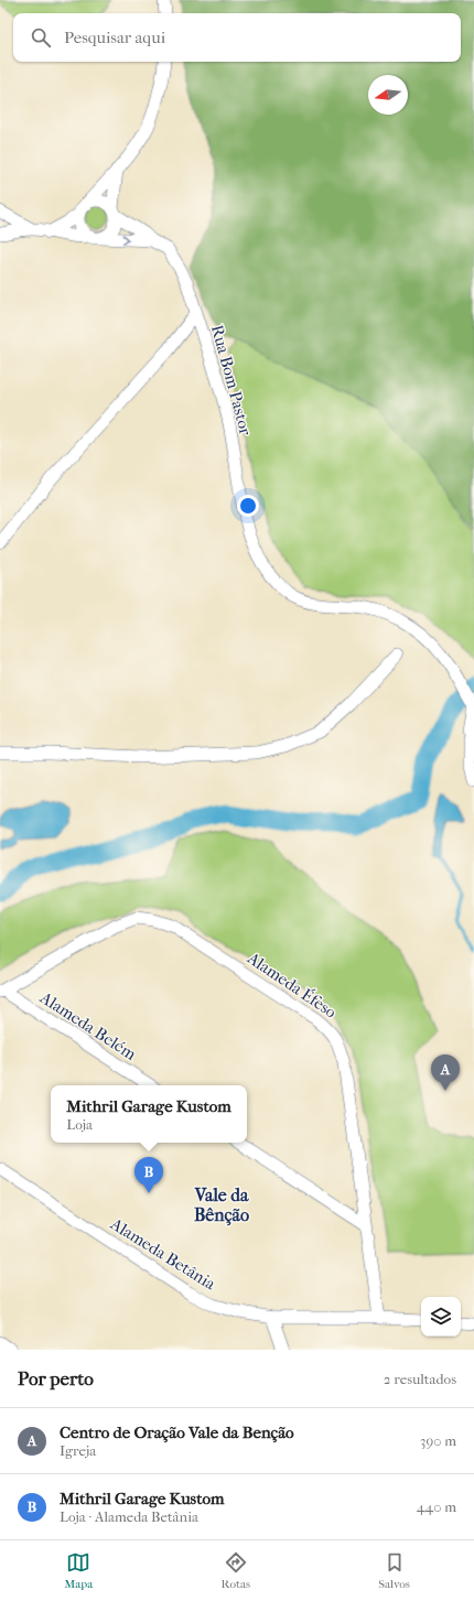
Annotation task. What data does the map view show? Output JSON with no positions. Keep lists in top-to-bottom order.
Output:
{
  "streets": {
    "street": [
      "Rua Bom Pastor",
      "Alameda Éfeso",
      "Alameda Belém",
      "Alameda Betânia"
    ]
  },
  "crossings": [
    ["Alameda Éfeso", "Alameda Belém"],
    ["Alameda Éfeso", "Alameda Betânia"]
  ],
  "districts": ["Vale da Bênção"],
  "north": "left",
  "page": {
    "search": "Pesquisar aqui",
    "pins": ["A", "B"],
    "popup": ["Mithril Garage Kustom", "Loja"],
    "heading": ["Por perto", "2 resultados"],
    "list": [
      {
        "mark": "A",
        "name": "Centro de Oração Vale da Benção",
        "note": "Igreja",
        "value": "390 m"
      },
      {
        "mark": "B",
        "name": "Mithril Garage Kustom",
        "note": "Loja · Alameda Betânia",
        "value": "440 m"
      }
    ],
    "nav": ["Mapa", "Rotas", "Salvos"]
  }
}
